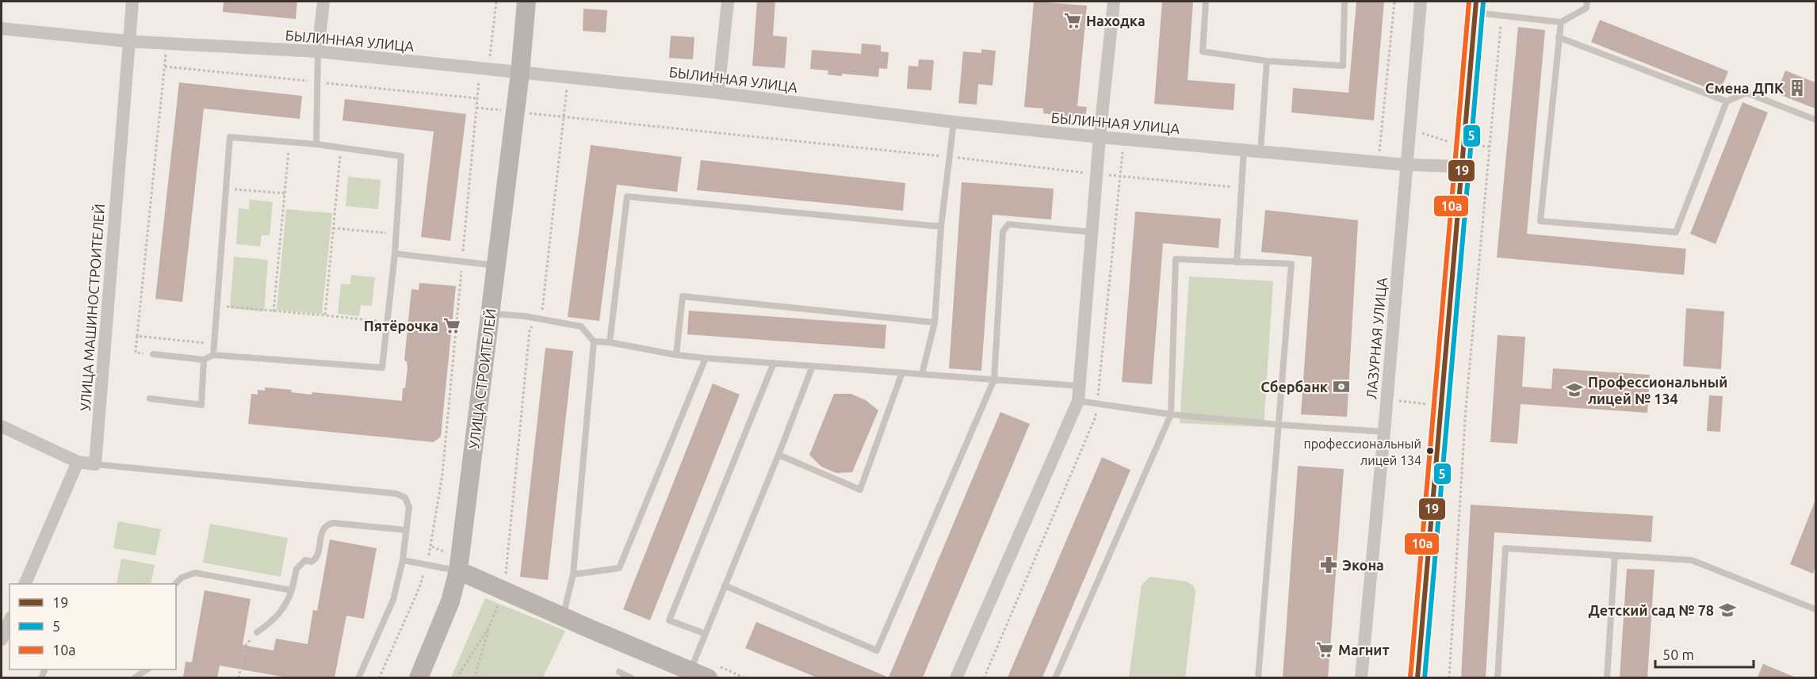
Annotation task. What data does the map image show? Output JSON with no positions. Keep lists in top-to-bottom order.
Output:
{
  "streets": {
    "street": [
      "БЫЛИННАЯ УЛИЦА",
      "УЛИЦА МАШИНОСТРОИТЕЛЕЙ",
      "ЛАЗУРНАЯ УЛИЦА",
      "УЛИЦА СТРОИТЕЛЕЙ"
    ]
  },
  "crossings": [
    ["БЫЛИННАЯ УЛИЦА", "УЛИЦА МАШИНОСТРОИТЕЛЕЙ"],
    ["БЫЛИННАЯ УЛИЦА", "ЛАЗУРНАЯ УЛИЦА"],
    ["БЫЛИННАЯ УЛИЦА", "УЛИЦА СТРОИТЕЛЕЙ"]
  ],
  "places": {
    "supermarket": ["Находка", "Пятёрочка", "Магнит"],
    "building": ["Смена ДПК"],
    "bank": ["Сбербанк"],
    "school or university": ["Профессиональный лицей № 134", "Детский сад № 78"],
    "other": ["профессиональный лицей 134"],
    "pharmacy": ["Экона"]
  },
  "lines": ["transit line 19", "transit line 10а", "transit line 5"],
  "legend": ["19", "5", "10а"],
  "scale_bar": "50 m"
}
